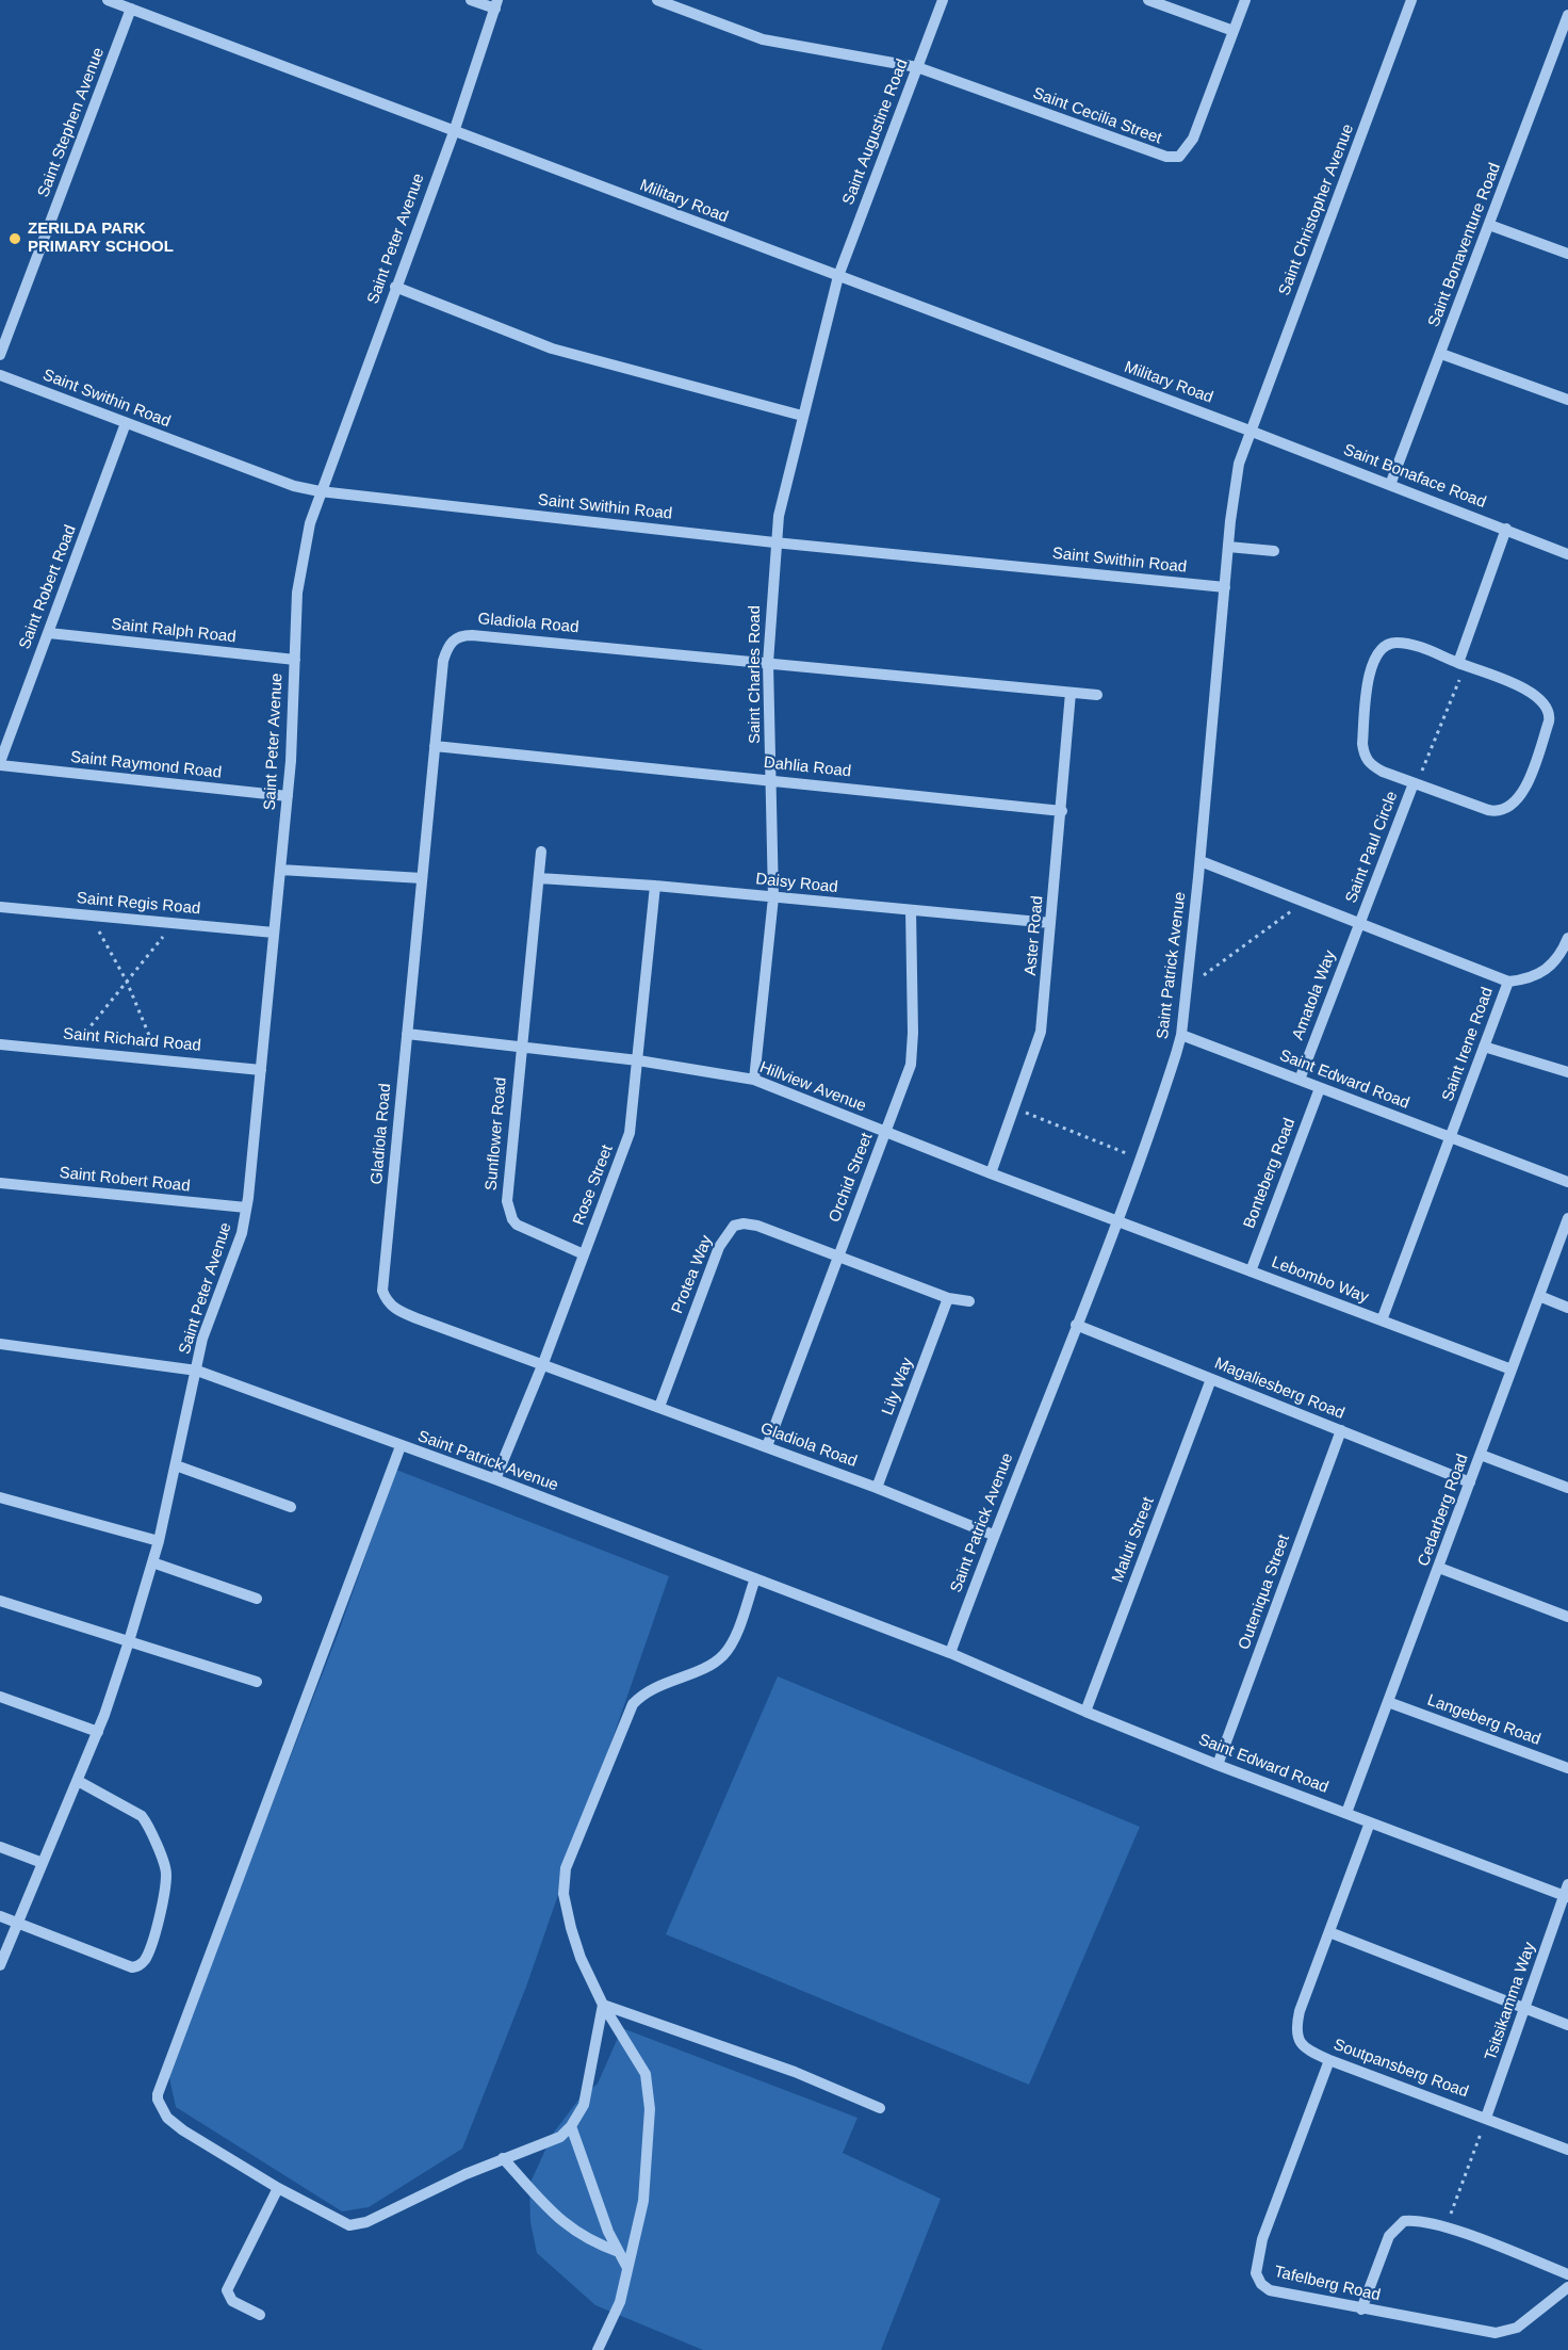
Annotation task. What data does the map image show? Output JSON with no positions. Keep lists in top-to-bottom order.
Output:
{
  "streets": {
    "street": [
      "Saint Cecilia Street",
      "Saint Stephen Avenue",
      "Saint Augustine Road",
      "Military Road",
      "Saint Christopher Avenue",
      "Saint Peter Avenue",
      "Saint Bonaventure Road",
      "Saint Swithin Road",
      "Saint Bonaface Road",
      "Saint Robert Road",
      "Gladiola Road",
      "Saint Ralph Road",
      "Saint Charles Road",
      "Saint Raymond Road",
      "Dahlia Road",
      "Saint Paul Circle",
      "Daisy Road",
      "Saint Regis Road",
      "Aster Road",
      "Saint Patrick Avenue",
      "Amatola Way",
      "Saint Richard Road",
      "Saint Irene Road",
      "Saint Edward Road",
      "Hillview Avenue",
      "Sunflower Road",
      "Bonteberg Road",
      "Orchid Street",
      "Rose Street",
      "Protea Way",
      "Lebombo Way",
      "Lily Way",
      "Magaliesberg Road",
      "Cedarberg Road",
      "Maluti Street",
      "Outeniqua Street",
      "Langeberg Road",
      "Tsitsikamma Way",
      "Soutpansberg Road",
      "Tafelberg Road"
    ]
  },
  "crossings": [
    ["Saint Cecilia Street", "Saint Augustine Road"],
    ["Saint Stephen Avenue", "Military Road"],
    ["Saint Augustine Road", "Military Road"],
    ["Saint Augustine Road", "Saint Charles Road"],
    ["Military Road", "Saint Christopher Avenue"],
    ["Military Road", "Saint Peter Avenue"],
    ["Military Road", "Saint Bonaface Road"],
    ["Military Road", "Saint Charles Road"],
    ["Military Road", "Saint Patrick Avenue"],
    ["Saint Christopher Avenue", "Saint Bonaface Road"],
    ["Saint Christopher Avenue", "Saint Patrick Avenue"],
    ["Saint Peter Avenue", "Saint Swithin Road"],
    ["Saint Peter Avenue", "Saint Robert Road"],
    ["Saint Peter Avenue", "Saint Ralph Road"],
    ["Saint Peter Avenue", "Saint Raymond Road"],
    ["Saint Peter Avenue", "Saint Regis Road"],
    ["Saint Peter Avenue", "Saint Patrick Avenue"],
    ["Saint Peter Avenue", "Saint Richard Road"],
    ["Saint Bonaventure Road", "Saint Bonaface Road"],
    ["Saint Swithin Road", "Saint Robert Road"],
    ["Saint Swithin Road", "Saint Charles Road"],
    ["Saint Swithin Road", "Saint Patrick Avenue"],
    ["Saint Bonaface Road", "Saint Patrick Avenue"],
    ["Saint Robert Road", "Saint Ralph Road"],
    ["Saint Robert Road", "Saint Raymond Road"],
    ["Gladiola Road", "Saint Charles Road"],
    ["Gladiola Road", "Dahlia Road"],
    ["Gladiola Road", "Saint Patrick Avenue"],
    ["Gladiola Road", "Hillview Avenue"],
    ["Gladiola Road", "Orchid Street"],
    ["Gladiola Road", "Rose Street"],
    ["Gladiola Road", "Protea Way"],
    ["Gladiola Road", "Lily Way"],
    ["Saint Charles Road", "Dahlia Road"],
    ["Saint Charles Road", "Daisy Road"],
    ["Saint Charles Road", "Hillview Avenue"],
    ["Dahlia Road", "Aster Road"],
    ["Saint Paul Circle", "Amatola Way"],
    ["Saint Paul Circle", "Saint Irene Road"],
    ["Daisy Road", "Aster Road"],
    ["Daisy Road", "Orchid Street"],
    ["Daisy Road", "Rose Street"],
    ["Aster Road", "Hillview Avenue"],
    ["Saint Patrick Avenue", "Saint Irene Road"],
    ["Saint Patrick Avenue", "Saint Edward Road"],
    ["Saint Patrick Avenue", "Hillview Avenue"],
    ["Saint Patrick Avenue", "Rose Street"],
    ["Saint Patrick Avenue", "Lebombo Way"],
    ["Saint Patrick Avenue", "Magaliesberg Road"],
    ["Amatola Way", "Saint Irene Road"],
    ["Amatola Way", "Saint Edward Road"],
    ["Saint Irene Road", "Saint Edward Road"],
    ["Saint Irene Road", "Lebombo Way"],
    ["Saint Edward Road", "Bonteberg Road"],
    ["Saint Edward Road", "Cedarberg Road"],
    ["Saint Edward Road", "Maluti Street"],
    ["Saint Edward Road", "Outeniqua Street"],
    ["Saint Edward Road", "Tsitsikamma Way"],
    ["Saint Edward Road", "Soutpansberg Road"],
    ["Hillview Avenue", "Sunflower Road"],
    ["Hillview Avenue", "Orchid Street"],
    ["Hillview Avenue", "Rose Street"],
    ["Hillview Avenue", "Lebombo Way"],
    ["Sunflower Road", "Rose Street"],
    ["Bonteberg Road", "Lebombo Way"],
    ["Orchid Street", "Protea Way"],
    ["Lebombo Way", "Cedarberg Road"],
    ["Magaliesberg Road", "Cedarberg Road"],
    ["Magaliesberg Road", "Maluti Street"],
    ["Magaliesberg Road", "Outeniqua Street"],
    ["Cedarberg Road", "Langeberg Road"],
    ["Tsitsikamma Way", "Soutpansberg Road"],
    ["Soutpansberg Road", "Tafelberg Road"]
  ],
  "places": ["ZERILDA PARK PRIMARY SCHOOL"]
}
